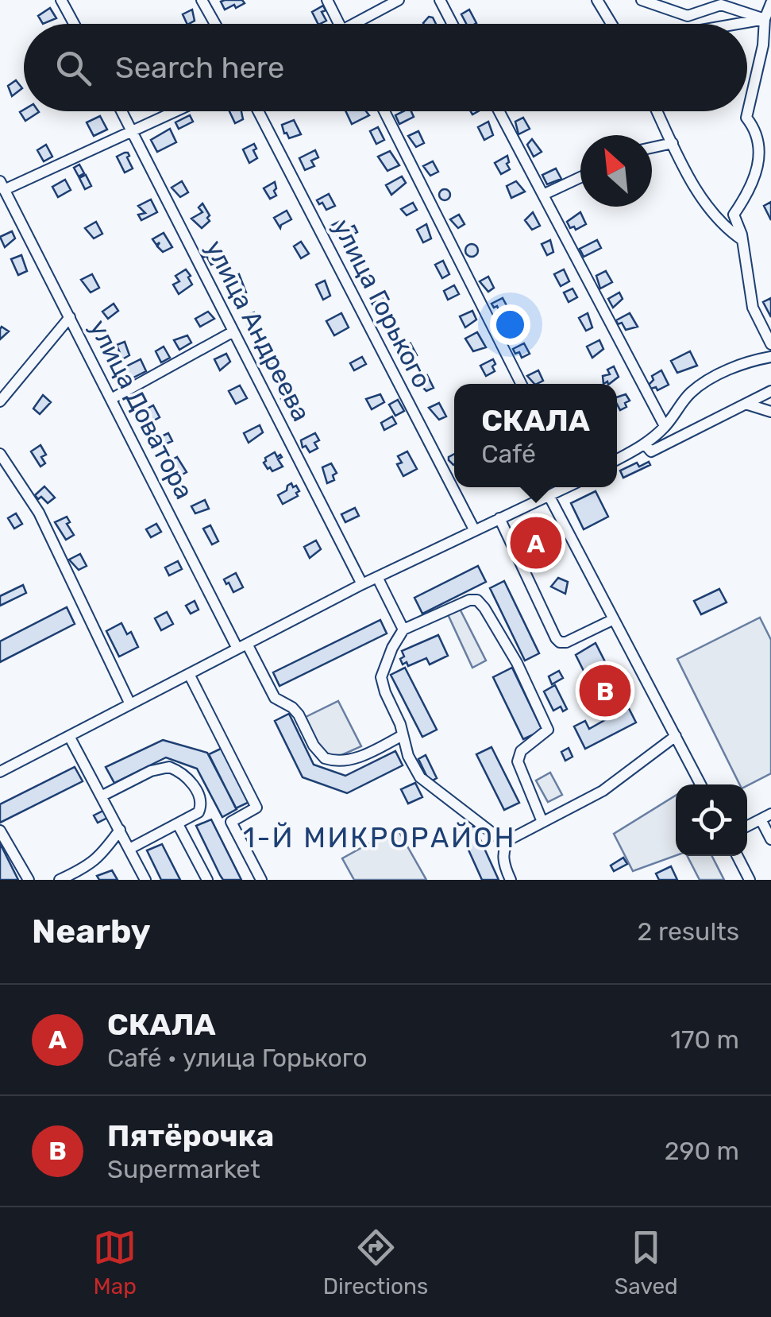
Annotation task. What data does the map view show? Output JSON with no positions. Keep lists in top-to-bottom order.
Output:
{
  "streets": {
    "street": ["улица Горького", "улица Андреева", "улица Доватора"]
  },
  "crossings": [
    ["улица Андреева", "улица Доватора"]
  ],
  "districts": ["1-Й МИКРОРАЙОН"],
  "north": "top left",
  "page": {
    "search": "Search here",
    "popup": ["СКАЛА", "Café"],
    "pins": ["A", "B"],
    "heading": ["Nearby", "2 results"],
    "list": [
      {
        "mark": "A",
        "name": "СКАЛА",
        "note": "Café · улица Горького",
        "value": "170 m"
      },
      {
        "mark": "B",
        "name": "Пятёрочка",
        "note": "Supermarket",
        "value": "290 m"
      }
    ],
    "nav": ["Map", "Directions", "Saved"]
  }
}
